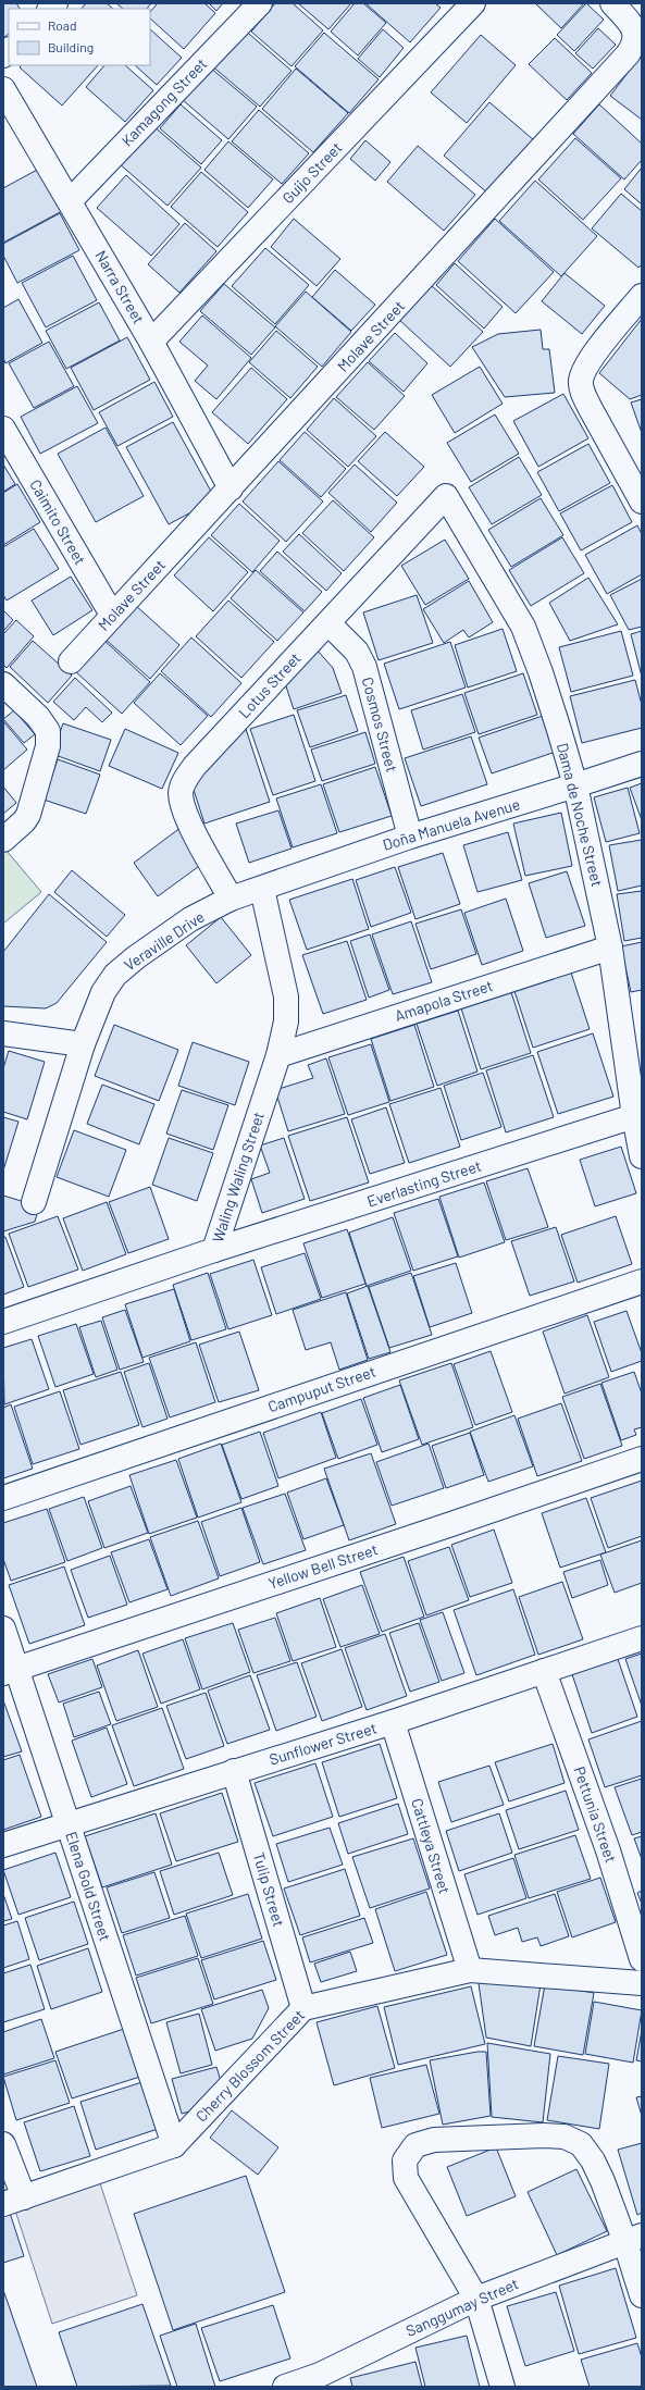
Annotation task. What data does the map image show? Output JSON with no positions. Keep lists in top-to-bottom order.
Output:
{
  "streets": {
    "street": [
      "Kamagong Street",
      "Guijo Street",
      "Narra Street",
      "Molave Street",
      "Caimito Street",
      "Lotus Street",
      "Cosmos Street",
      "Dama de Noche Street",
      "Doña Manuela Avenue",
      "Veraville Drive",
      "Amapola Street",
      "Waling Waling Street",
      "Everlasting Street",
      "Campuput Street",
      "Yellow Bell Street",
      "Sunflower Street",
      "Pettunia Street",
      "Cattleya Street",
      "Elena Gold Street",
      "Tulip Street",
      "Cherry Blossom Street",
      "Sanggumay Street"
    ]
  },
  "crossings": [
    ["Kamagong Street", "Narra Street"],
    ["Guijo Street", "Narra Street"],
    ["Narra Street", "Molave Street"],
    ["Molave Street", "Caimito Street"],
    ["Lotus Street", "Cosmos Street"],
    ["Lotus Street", "Dama de Noche Street"],
    ["Lotus Street", "Veraville Drive"],
    ["Cosmos Street", "Doña Manuela Avenue"],
    ["Dama de Noche Street", "Doña Manuela Avenue"],
    ["Dama de Noche Street", "Amapola Street"],
    ["Dama de Noche Street", "Everlasting Street"],
    ["Doña Manuela Avenue", "Veraville Drive"],
    ["Doña Manuela Avenue", "Waling Waling Street"],
    ["Veraville Drive", "Waling Waling Street"],
    ["Amapola Street", "Waling Waling Street"],
    ["Waling Waling Street", "Everlasting Street"],
    ["Yellow Bell Street", "Elena Gold Street"],
    ["Sunflower Street", "Pettunia Street"],
    ["Sunflower Street", "Cattleya Street"],
    ["Sunflower Street", "Elena Gold Street"],
    ["Sunflower Street", "Tulip Street"],
    ["Cattleya Street", "Cherry Blossom Street"],
    ["Elena Gold Street", "Cherry Blossom Street"],
    ["Tulip Street", "Cherry Blossom Street"]
  ],
  "legend": ["Road", "Building"]
}
